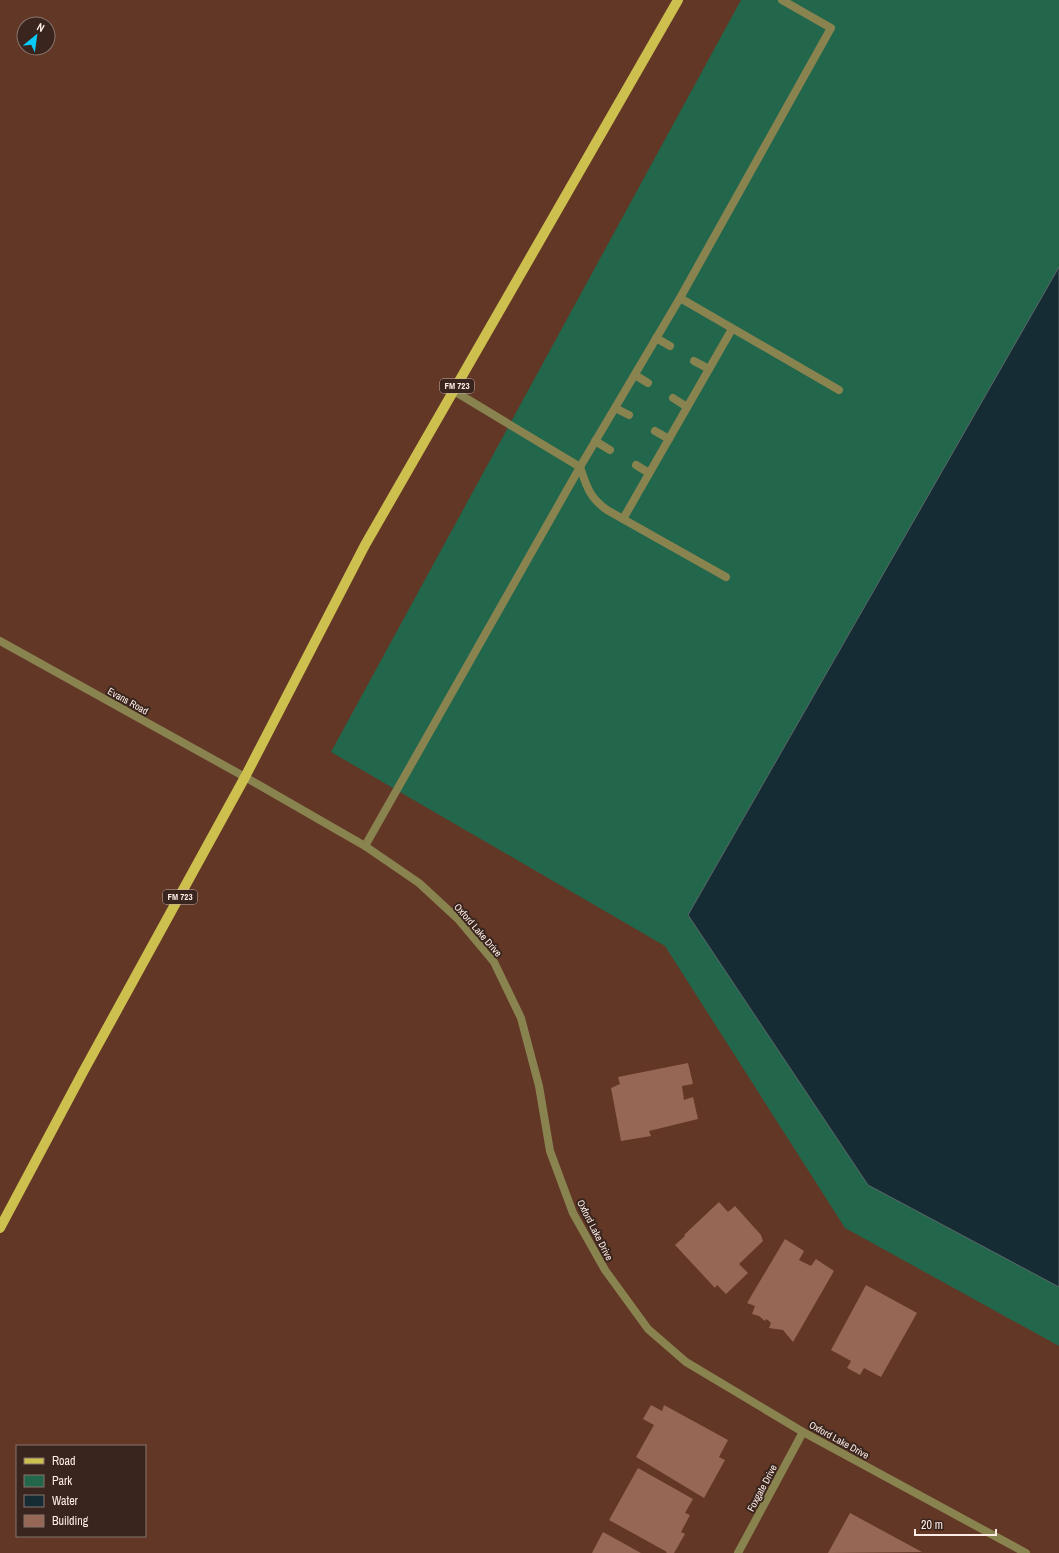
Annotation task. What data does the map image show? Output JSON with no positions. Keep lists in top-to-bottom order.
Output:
{
  "streets": {
    "main road": ["FM 723"],
    "street": ["Evans Road", "Oxford Lake Drive", "Foxgate Drive"]
  },
  "crossings": [
    ["FM 723", "Evans Road"],
    ["FM 723", "Oxford Lake Drive"],
    ["Evans Road", "Oxford Lake Drive"],
    ["Oxford Lake Drive", "Foxgate Drive"]
  ],
  "legend": [
    "Road",
    "Park",
    "Water",
    "Building"
  ],
  "scale_bar": "20 m",
  "north": "top right"
}
